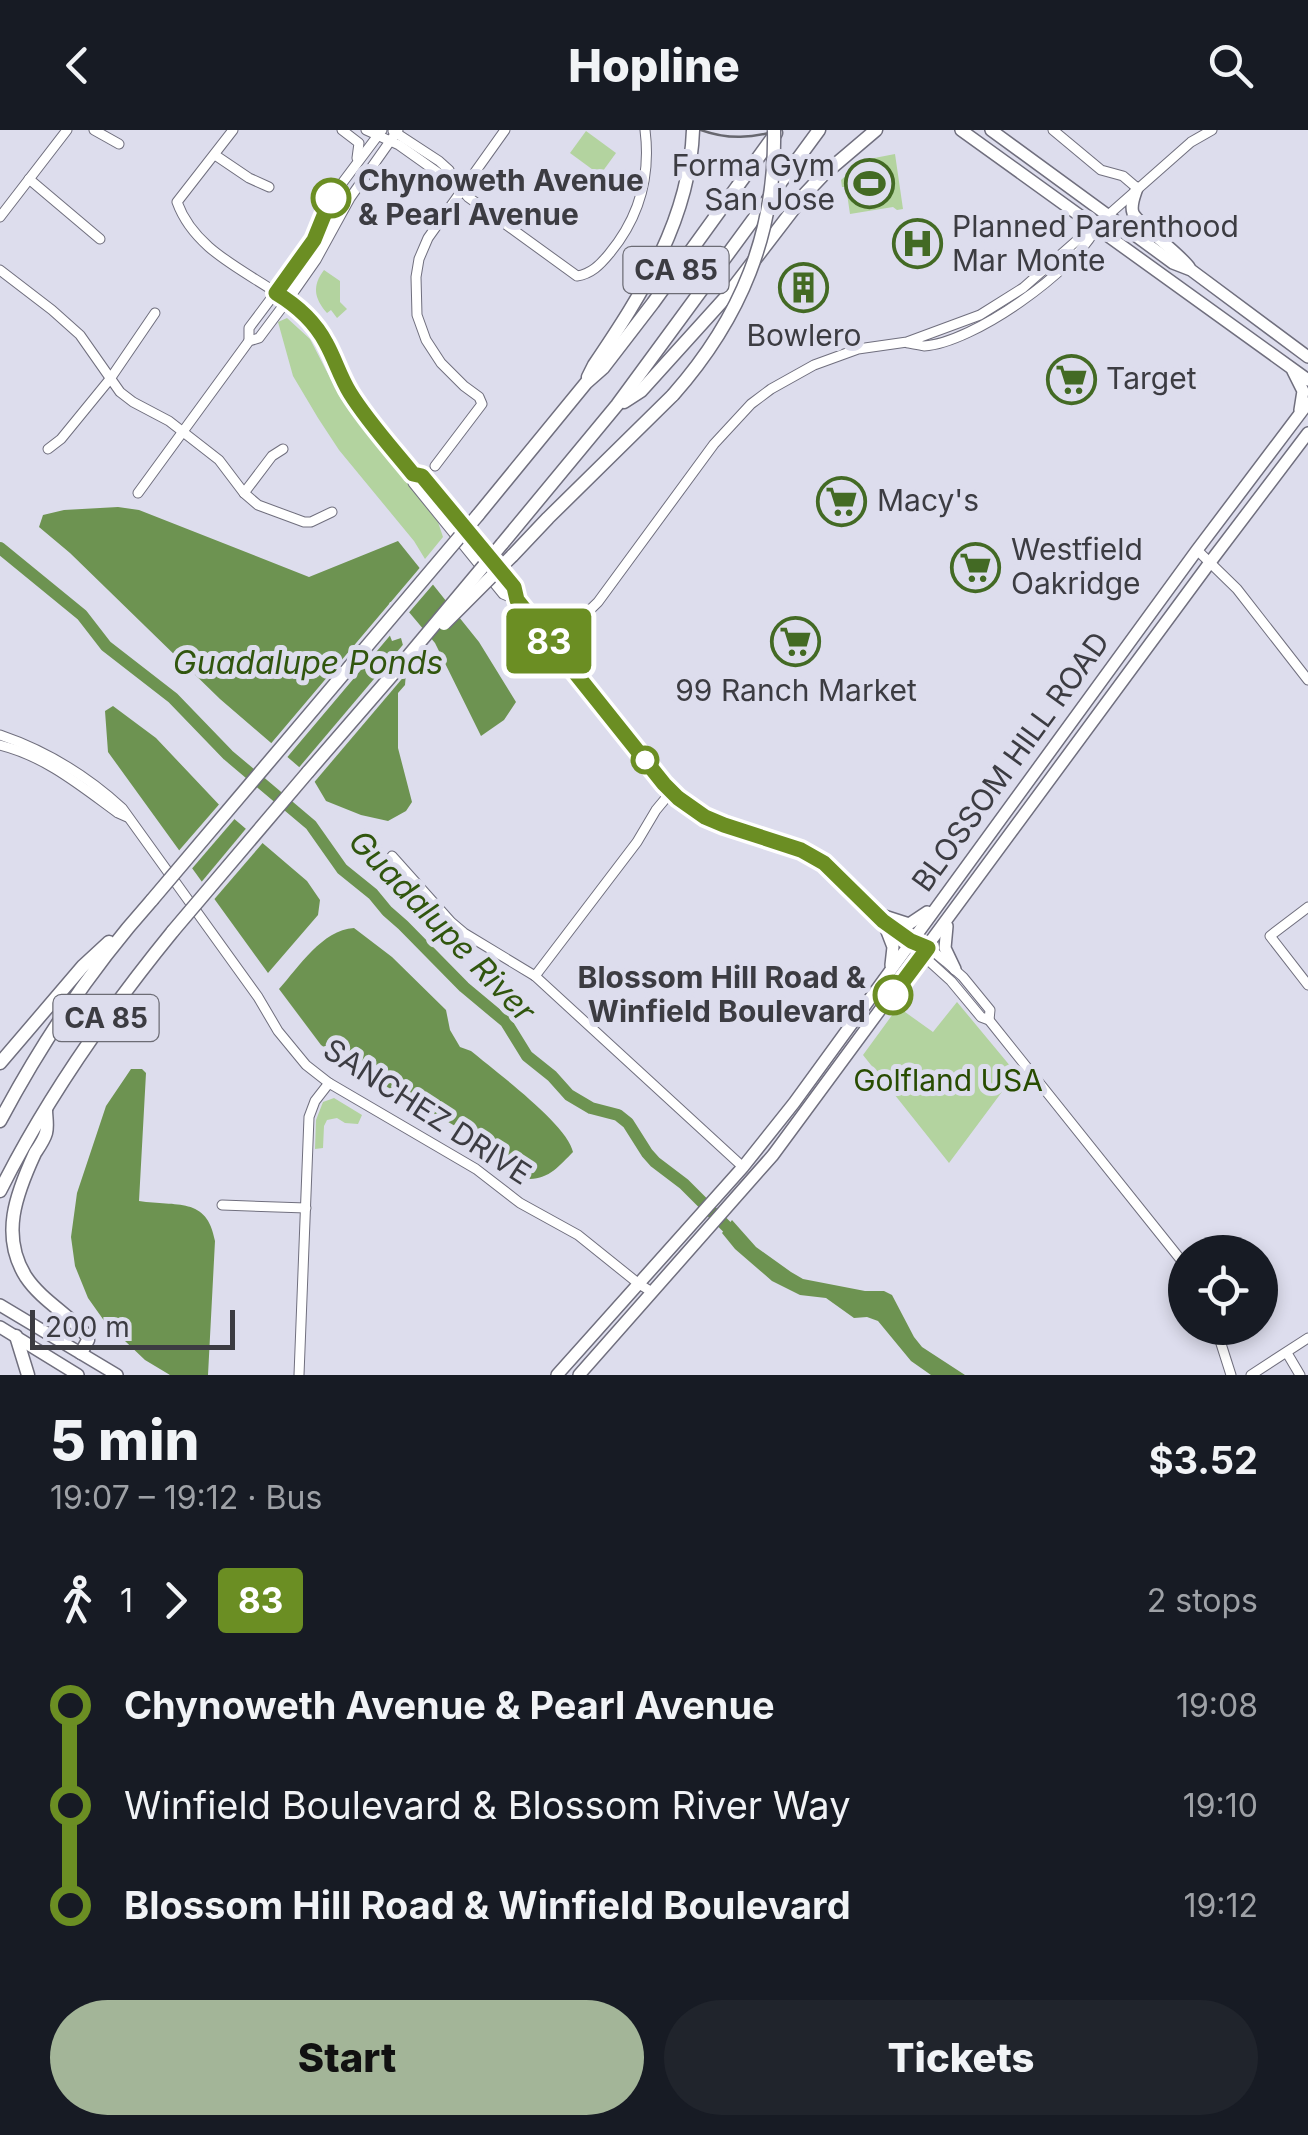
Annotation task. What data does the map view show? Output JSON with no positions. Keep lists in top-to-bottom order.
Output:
{
  "streets": {
    "highway": ["CA 85"],
    "main road": ["BLOSSOM HILL ROAD"],
    "street": ["SANCHEZ DRIVE"]
  },
  "crossings": [
    ["BLOSSOM HILL ROAD", "SANCHEZ DRIVE"]
  ],
  "water": ["Guadalupe Ponds", "Guadalupe River"],
  "parks": ["Golfland USA"],
  "places": {
    "sports": ["Forma Gym San Jose"],
    "other": ["Chynoweth Avenue & Pearl Avenue", "Blossom Hill Road & Winfield Boulevard"],
    "hospital": ["Planned Parenthood Mar Monte"],
    "building": ["Bowlero"],
    "supermarket": [
      "Target",
      "Macy's",
      "Westfield Oakridge",
      "99 Ranch Market"
    ]
  },
  "lines": ["bus line 83"],
  "scale_bar": "200 m",
  "page": {
    "header": "Hopline",
    "on_map": "83",
    "scale": "200 m",
    "heading": ["5 min", "19:07 – 19:12 · Bus", "$3.52"],
    "legs": ["1", "83", "2 stops"],
    "list": [
      {
        "name": "Chynoweth Avenue & Pearl Avenue",
        "value": "19:08"
      },
      {
        "name": "Winfield Boulevard & Blossom River Way",
        "value": "19:10"
      },
      {
        "name": "Blossom Hill Road & Winfield Boulevard",
        "value": "19:12"
      }
    ],
    "buttons": ["Start", "Tickets"]
  }
}
